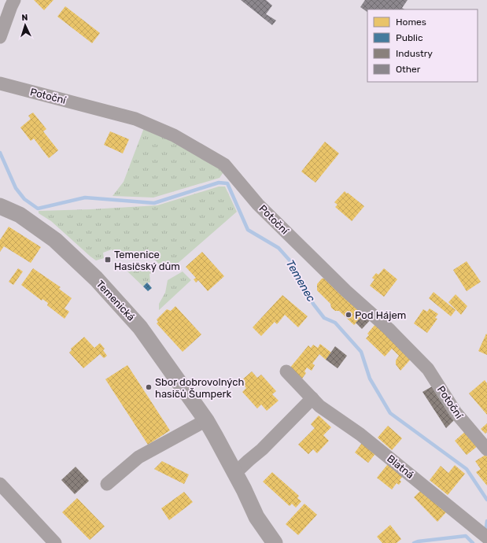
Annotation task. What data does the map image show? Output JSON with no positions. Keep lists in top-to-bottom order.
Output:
{
  "streets": {
    "street": ["Potoční", "Temenická", "Blatná"]
  },
  "water": ["Temenec"],
  "places": {
    "transit": ["Temenice Hasičský dům"],
    "other": ["Pod Hájem", "Sbor dobrovolných hasičů Šumperk"]
  },
  "legend": [
    "Homes",
    "Public",
    "Industry",
    "Other"
  ],
  "north": "top"
}
